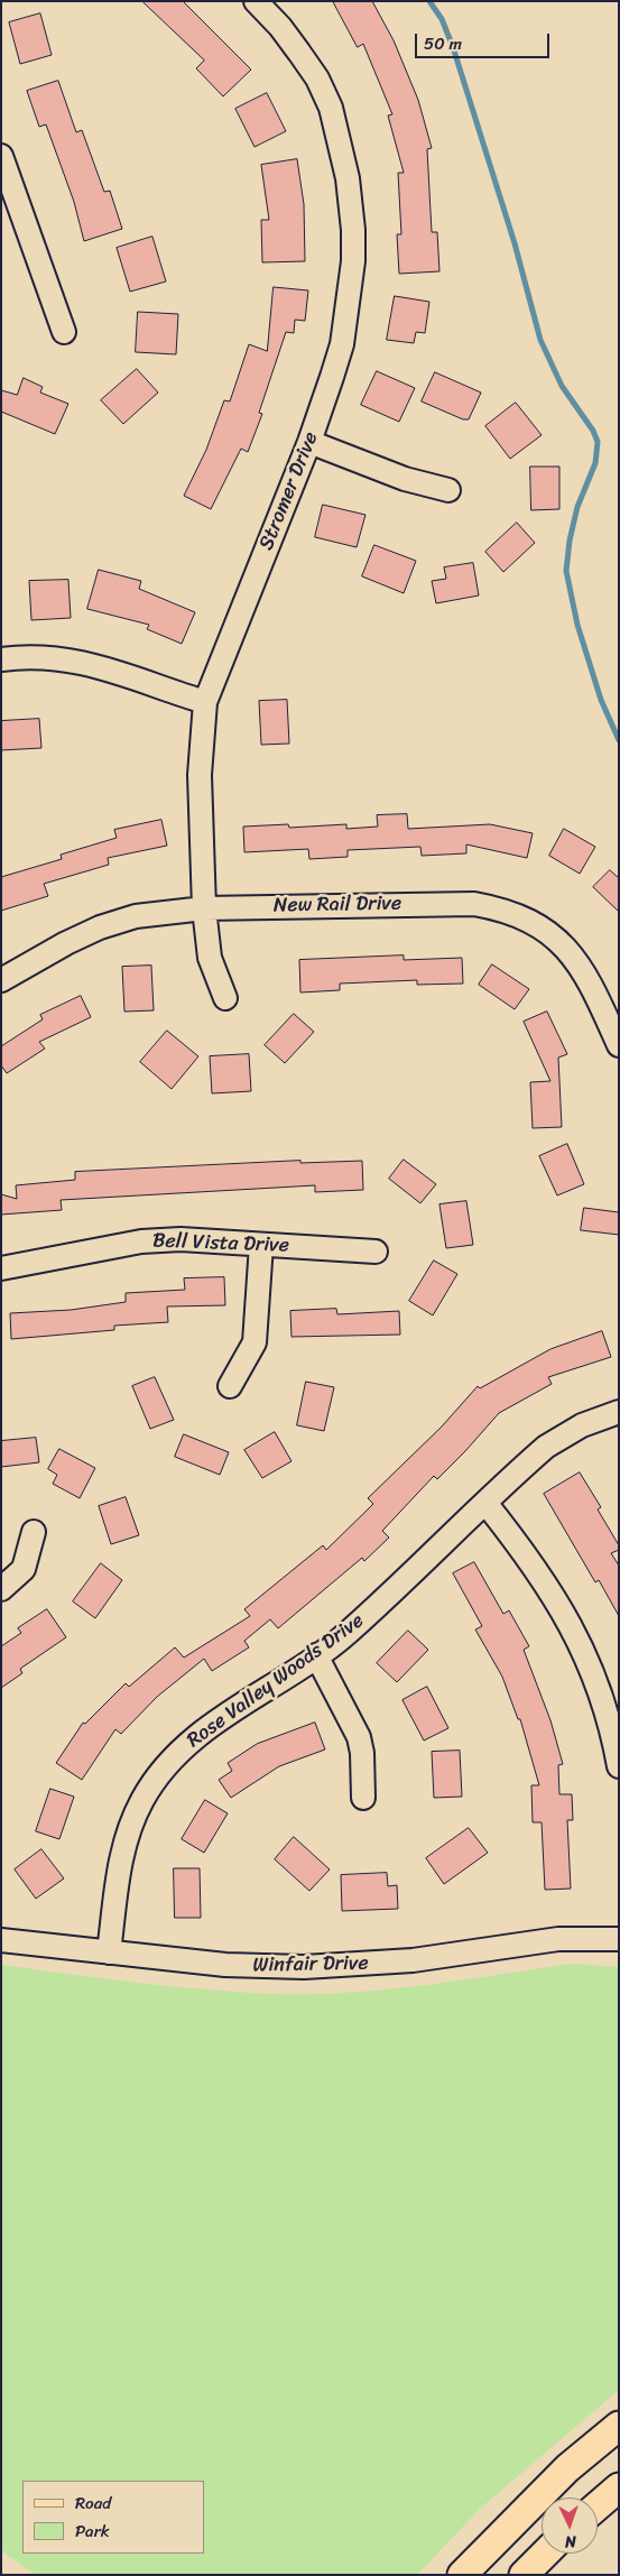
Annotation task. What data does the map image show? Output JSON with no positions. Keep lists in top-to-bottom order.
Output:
{
  "streets": {
    "street": [
      "Stromer Drive",
      "New Rail Drive",
      "Bell Vista Drive",
      "Rose Valley Woods Drive",
      "Winfair Drive"
    ]
  },
  "crossings": [
    ["Stromer Drive", "New Rail Drive"],
    ["Rose Valley Woods Drive", "Winfair Drive"]
  ],
  "legend": ["Road", "Park"],
  "scale_bar": "50 m",
  "north": "bottom"
}
